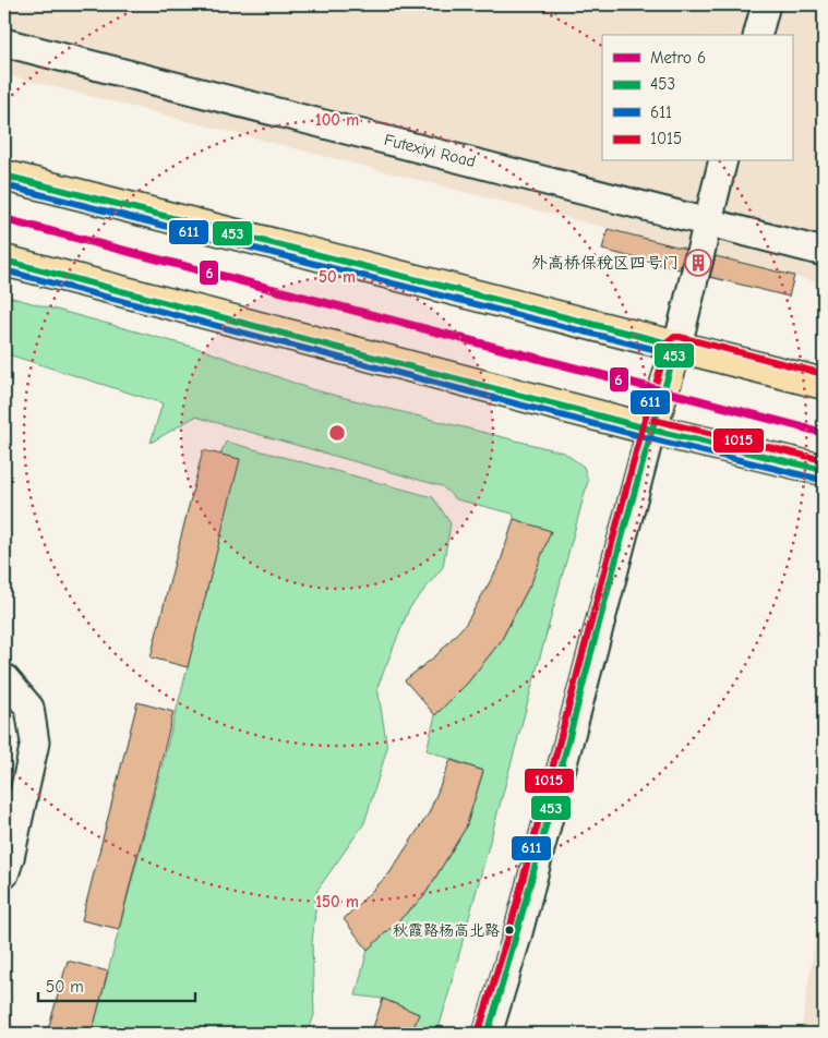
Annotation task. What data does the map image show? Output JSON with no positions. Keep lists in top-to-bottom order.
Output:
{
  "streets": {
    "street": ["Futexiyi Road"]
  },
  "places": {
    "building": ["外高桥保税区四号门"],
    "other": ["秋霞路杨高北路"]
  },
  "lines": [
    "transit line 453",
    "transit line 611",
    "metro line 6",
    "transit line 1015"
  ],
  "legend": [
    "Metro 6",
    "453",
    "611",
    "1015"
  ],
  "scale_bar": "50 m",
  "rings": ["100 m", "50 m", "150 m"]
}
